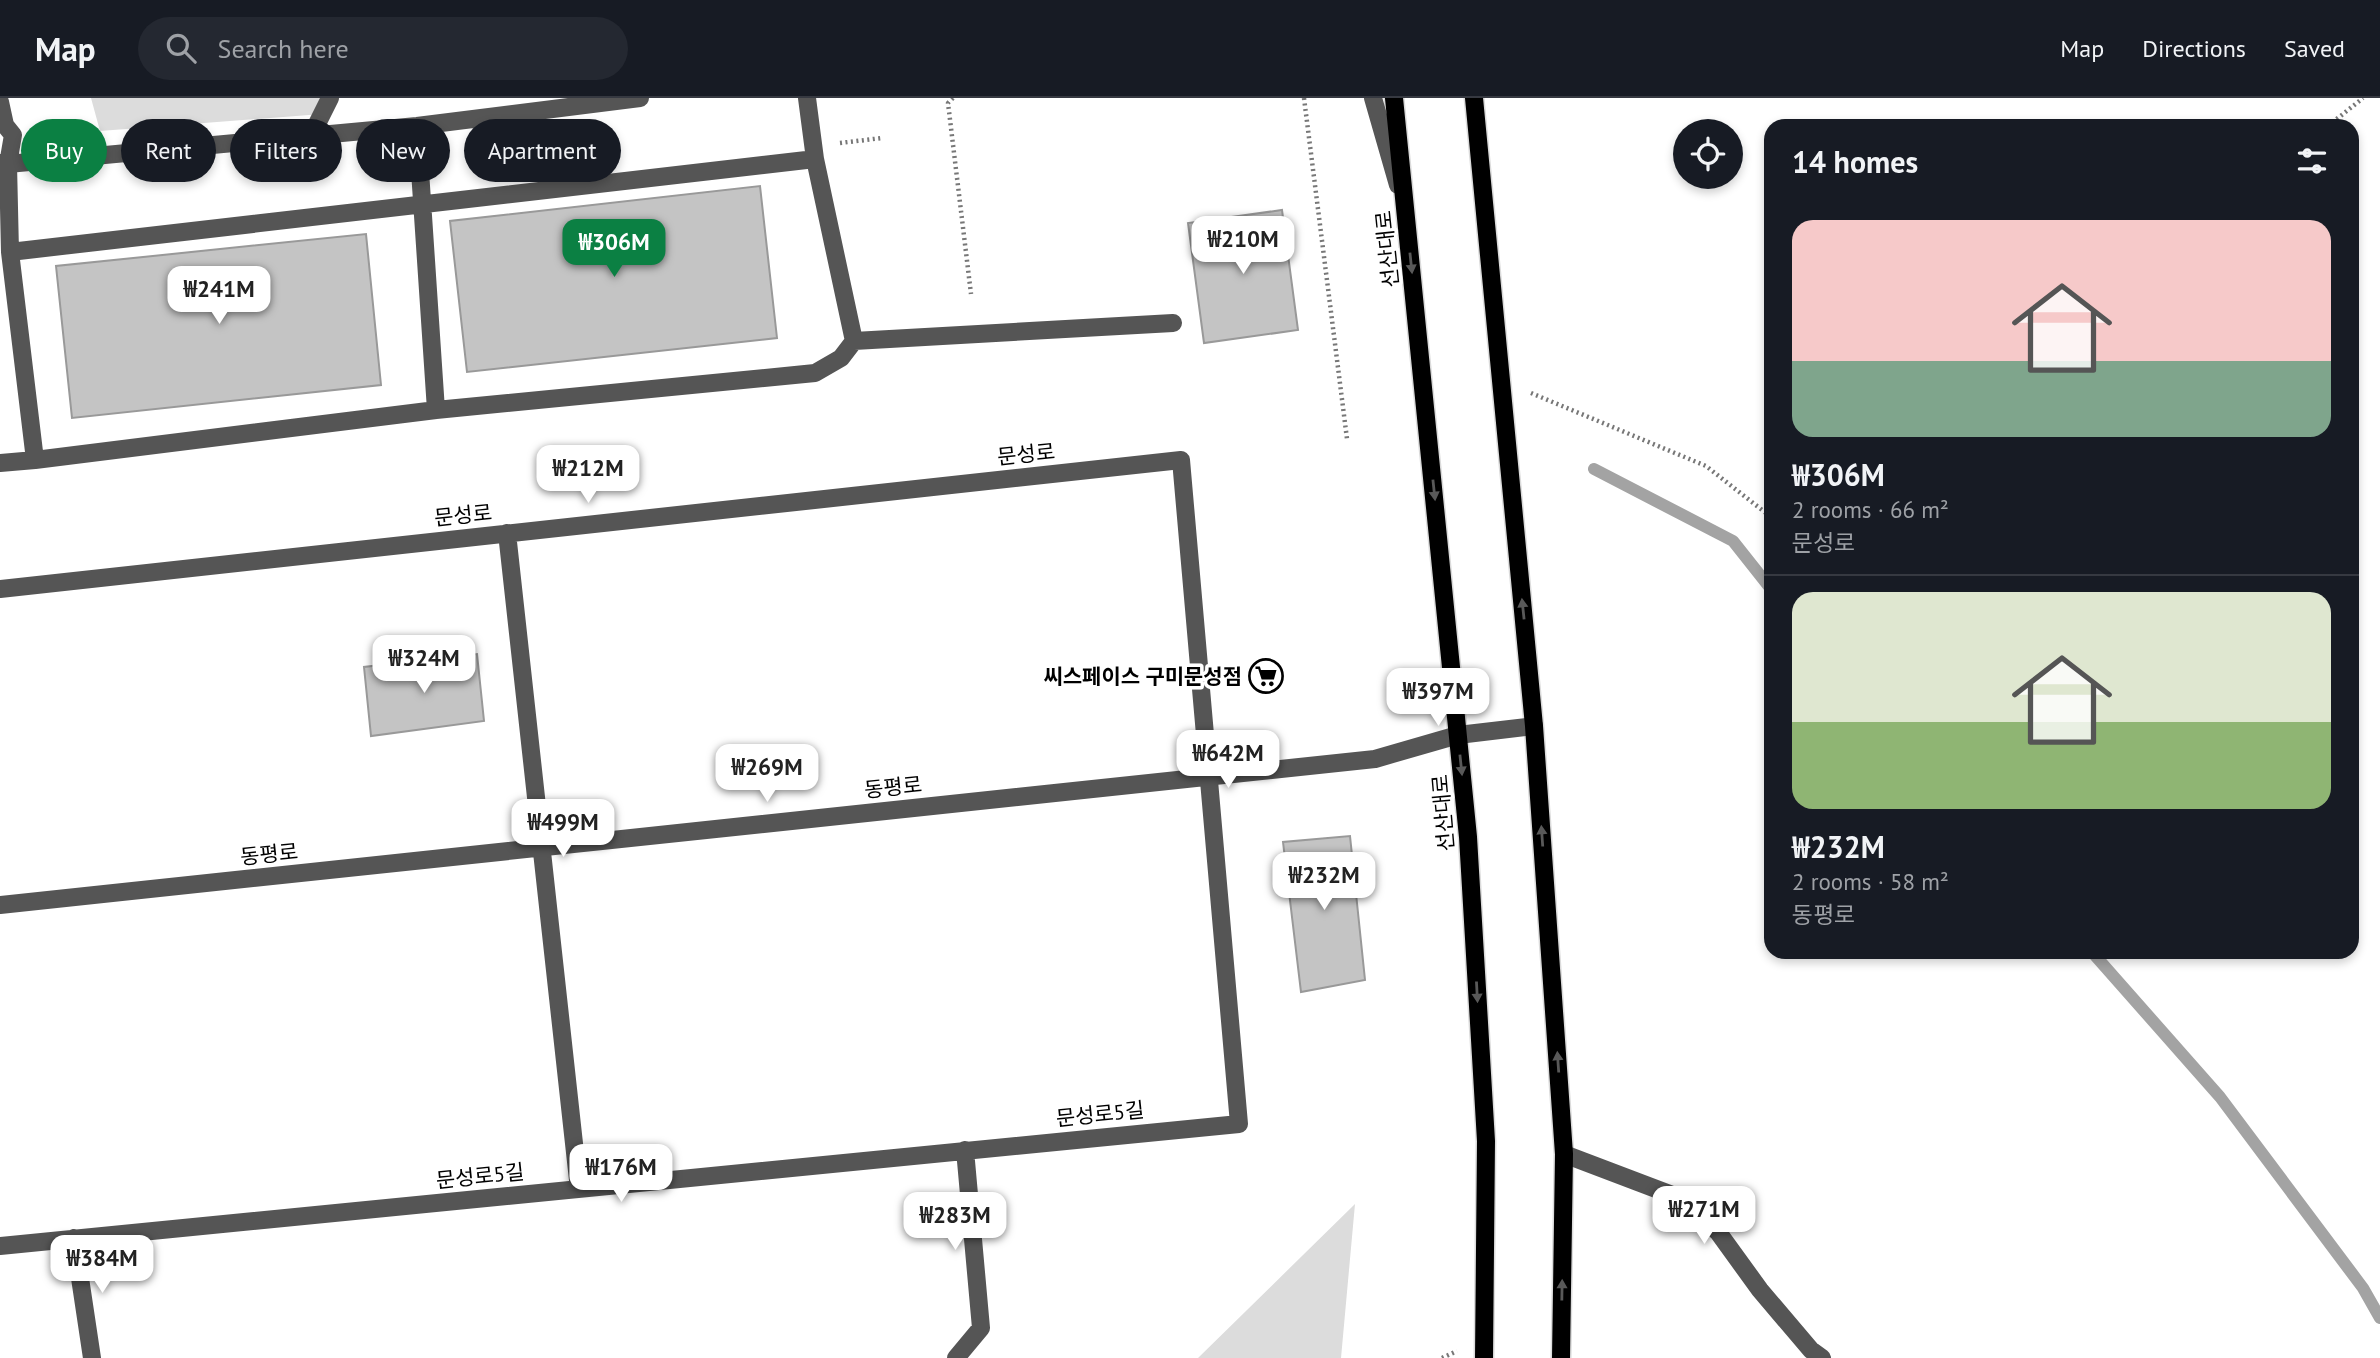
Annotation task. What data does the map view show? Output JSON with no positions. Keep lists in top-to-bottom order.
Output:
{
  "streets": {
    "main road": ["선산대로"],
    "street": ["문성로", "동평로", "문성로5길"]
  },
  "crossings": [
    ["선산대로", "동평로"],
    ["문성로", "동평로"],
    ["문성로", "문성로5길"],
    ["동평로", "문성로5길"]
  ],
  "places": {
    "supermarket": ["씨스페이스 구미문성점"]
  },
  "page": {
    "header": "Map",
    "search": "Search here",
    "nav": ["Map", "Directions", "Saved"],
    "chip": [
      "Buy",
      "Rent",
      "Filters",
      "New",
      "Apartment"
    ],
    "heading": "14 homes",
    "list": [
      {
        "name": "₩306M",
        "note": "2 rooms · 66 m² · 문성로"
      },
      {
        "name": "₩232M",
        "note": "2 rooms · 58 m² · 동평로"
      }
    ],
    "price": [
      "₩210M",
      "₩306M",
      "₩241M",
      "₩212M",
      "₩324M",
      "₩397M",
      "₩642M",
      "₩269M",
      "₩499M",
      "₩232M",
      "₩176M",
      "₩271M",
      "₩283M",
      "₩384M"
    ]
  }
}
